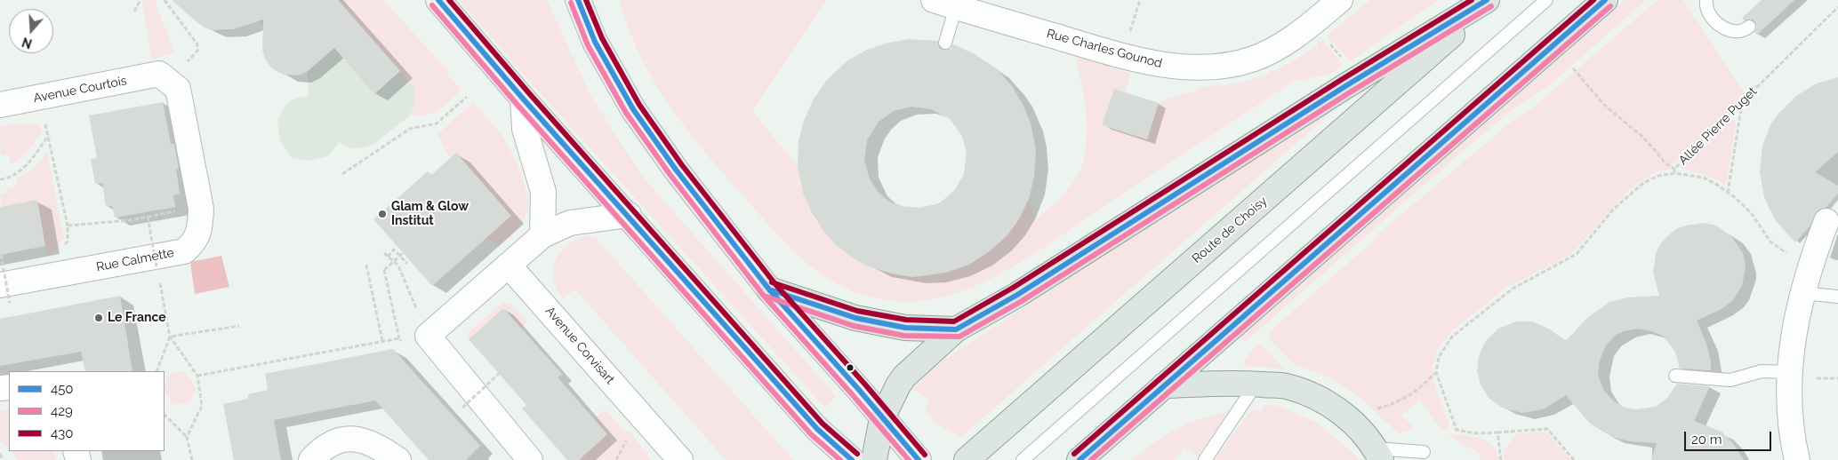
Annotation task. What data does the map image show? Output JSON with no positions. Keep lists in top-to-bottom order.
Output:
{
  "streets": {
    "main road": ["Route de Choisy"],
    "street": [
      "Rue Charles Gounod",
      "Avenue Courtois",
      "Rue Calmette",
      "Avenue Corvisart"
    ],
    "path": ["Allée Pierre Puget"]
  },
  "crossings": [
    ["Avenue Courtois", "Rue Calmette"]
  ],
  "places": ["Glam & Glow Institut", "Le France"],
  "lines": ["transit line 450", "transit line 430", "transit line 429"],
  "legend": ["450", "429", "430"],
  "scale_bar": "20 m",
  "north": "bottom"
}
